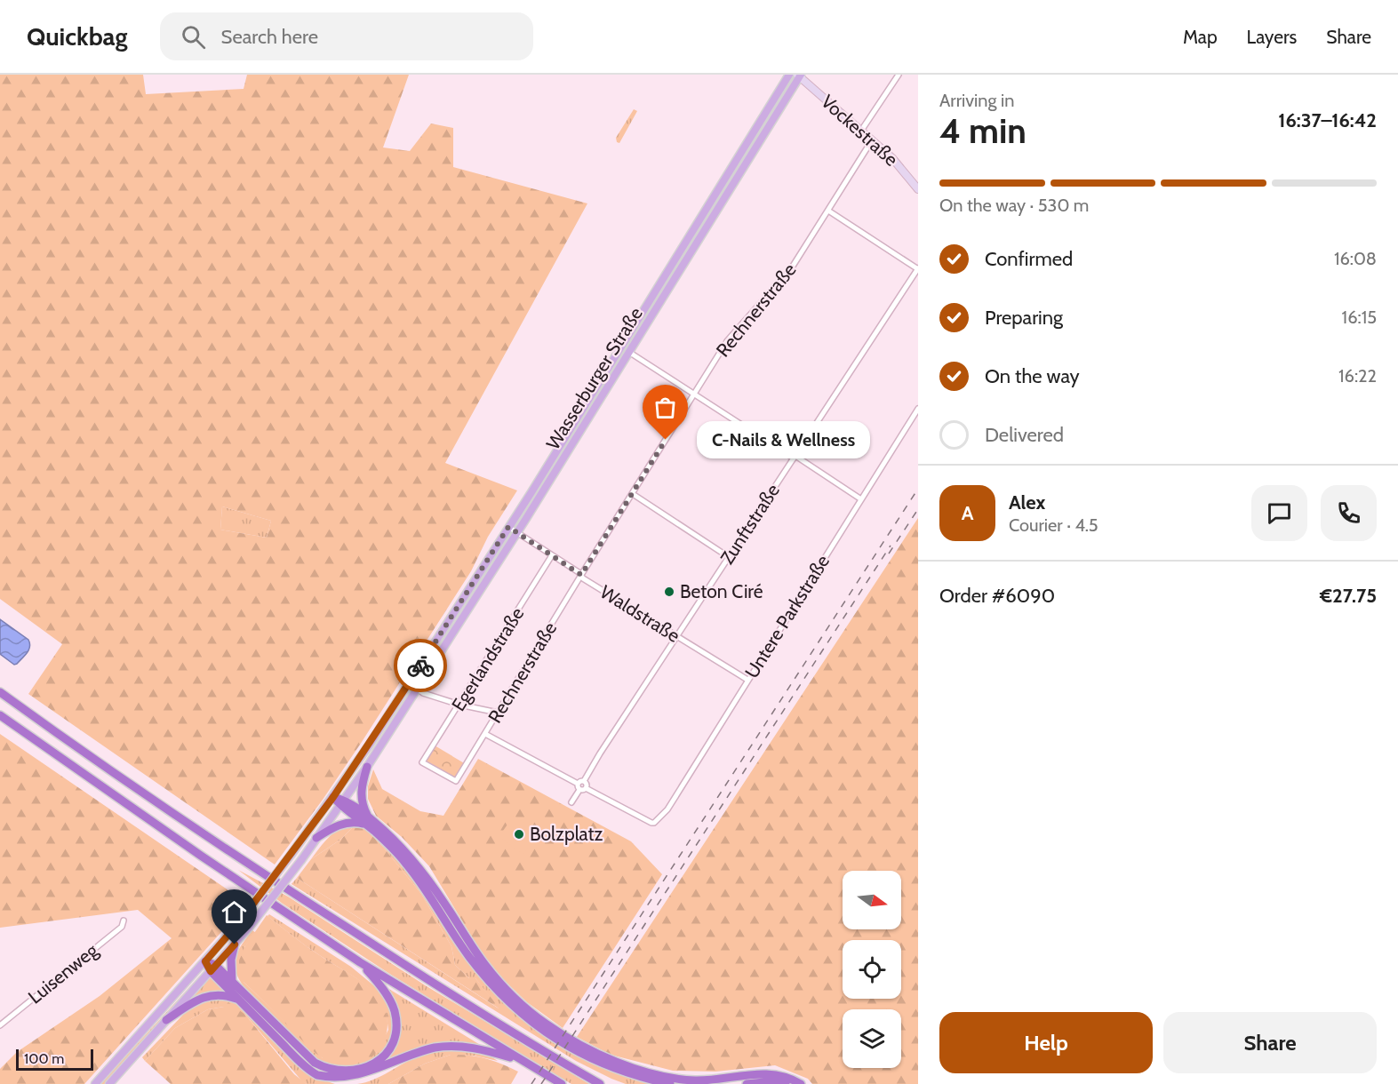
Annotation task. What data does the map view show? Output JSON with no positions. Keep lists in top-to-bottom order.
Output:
{
  "streets": {
    "main road": ["Vockestraße", "Wasserburger Straße"],
    "street": [
      "Rechnerstraße",
      "Zunftstraße",
      "Waldstraße",
      "Untere Parkstraße",
      "Egerlandstraße",
      "Luisenweg"
    ]
  },
  "crossings": [
    ["Vockestraße", "Rechnerstraße"],
    ["Vockestraße", "Wasserburger Straße"],
    ["Rechnerstraße", "Waldstraße"],
    ["Rechnerstraße", "Egerlandstraße"],
    ["Wasserburger Straße", "Waldstraße"],
    ["Zunftstraße", "Waldstraße"],
    ["Zunftstraße", "Untere Parkstraße"],
    ["Waldstraße", "Untere Parkstraße"],
    ["Waldstraße", "Egerlandstraße"]
  ],
  "places": ["C-Nails & Wellness", "Beton Ciré", "Bolzplatz"],
  "scale_bar": "100 m",
  "north": "right",
  "page": {
    "header": "Quickbag",
    "search": "Search here",
    "nav": ["Map", "Layers", "Share"],
    "heading": ["4 min", "Arriving in", "16:37–16:42"],
    "panel": [
      "Alex",
      "Courier · 4.5",
      "Order #6090",
      "€27.75"
    ],
    "bar": "On the way · 530 m",
    "list": [
      ["Confirmed", "16:08"],
      ["Preparing", "16:15"],
      ["On the way", "16:22"],
      "Delivered"
    ],
    "bubble": "C-Nails & Wellness",
    "round": "A",
    "buttons": ["Help", "Share"],
    "scale": "100 m"
  }
}
